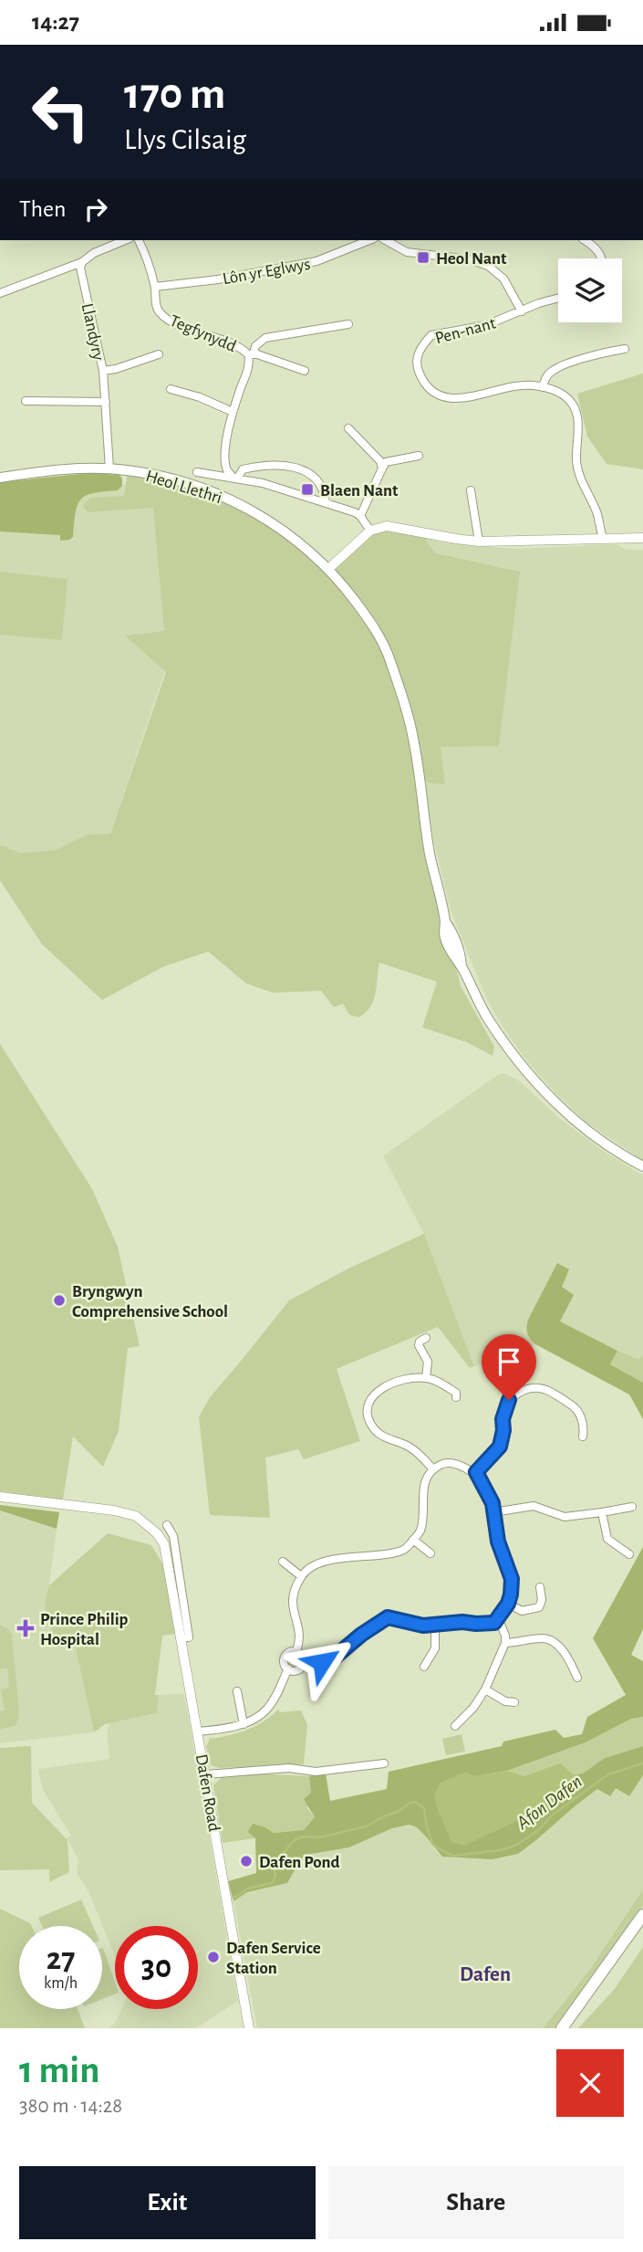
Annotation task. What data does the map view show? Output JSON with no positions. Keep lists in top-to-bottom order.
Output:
{
  "streets": {
    "main road": ["Heol Llethri"],
    "street": [
      "Lôn yr Eglwys",
      "Pen-nant",
      "Llandyry",
      "Tegfynydd",
      "Dafen Road"
    ]
  },
  "crossings": [
    ["Lôn yr Eglwys", "Tegfynydd"],
    ["Llandyry", "Heol Llethri"],
    ["Tegfynydd", "Heol Llethri"]
  ],
  "districts": ["Dafen"],
  "water": ["Afon Dafen"],
  "places": {
    "transit": ["Heol Nant", "Blaen Nant"],
    "other": ["Bryngwyn Comprehensive School", "Dafen Pond", "Dafen Service Station"],
    "health": ["Prince Philip Hospital"]
  },
  "page": {
    "status": "14:27",
    "turn": ["170 m", "Llys Cilsaig"],
    "then": "Then",
    "speed": "27 km/h",
    "limit": "30",
    "heading": ["1 min", "380 m · 14:28"],
    "buttons": ["Exit", "Share"]
  }
}
